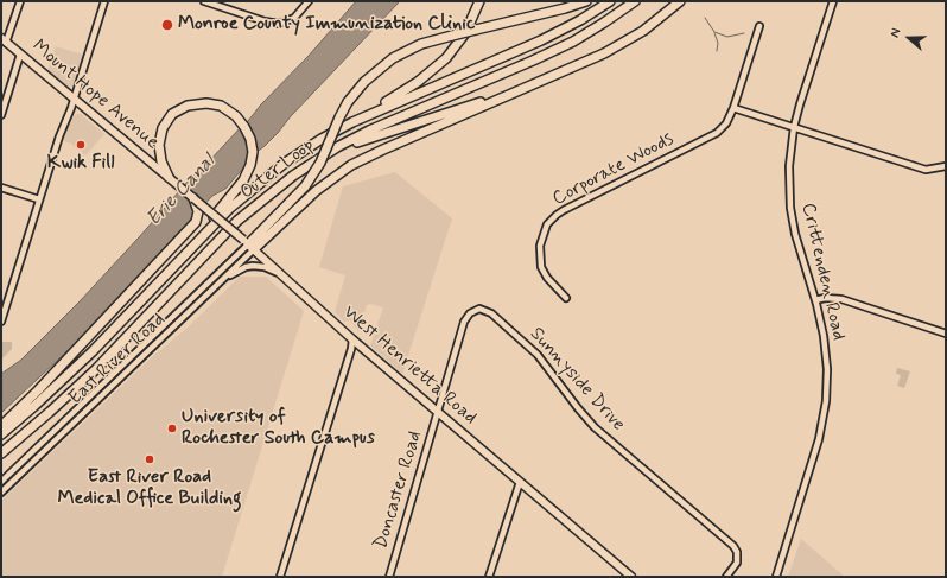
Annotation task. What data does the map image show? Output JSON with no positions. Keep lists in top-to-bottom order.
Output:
{
  "streets": {
    "highway": ["Outer Loop"],
    "main road": ["Mount Hope Avenue", "West Henrietta Road"],
    "street": [
      "Corporate Woods",
      "Crittenden Road",
      "East River Road",
      "Sunnyside Drive",
      "Doncaster Road"
    ]
  },
  "crossings": [
    ["Mount Hope Avenue", "West Henrietta Road"],
    ["East River Road", "West Henrietta Road"],
    ["West Henrietta Road", "Sunnyside Drive"],
    ["West Henrietta Road", "Doncaster Road"],
    ["Sunnyside Drive", "Doncaster Road"]
  ],
  "water": ["Erie Canal"],
  "places": [
    "Monroe County Immunization Clinic",
    "Kwik Fill",
    "University of Rochester South Campus",
    "East River Road Medical Office Building"
  ],
  "north": "left"
}
